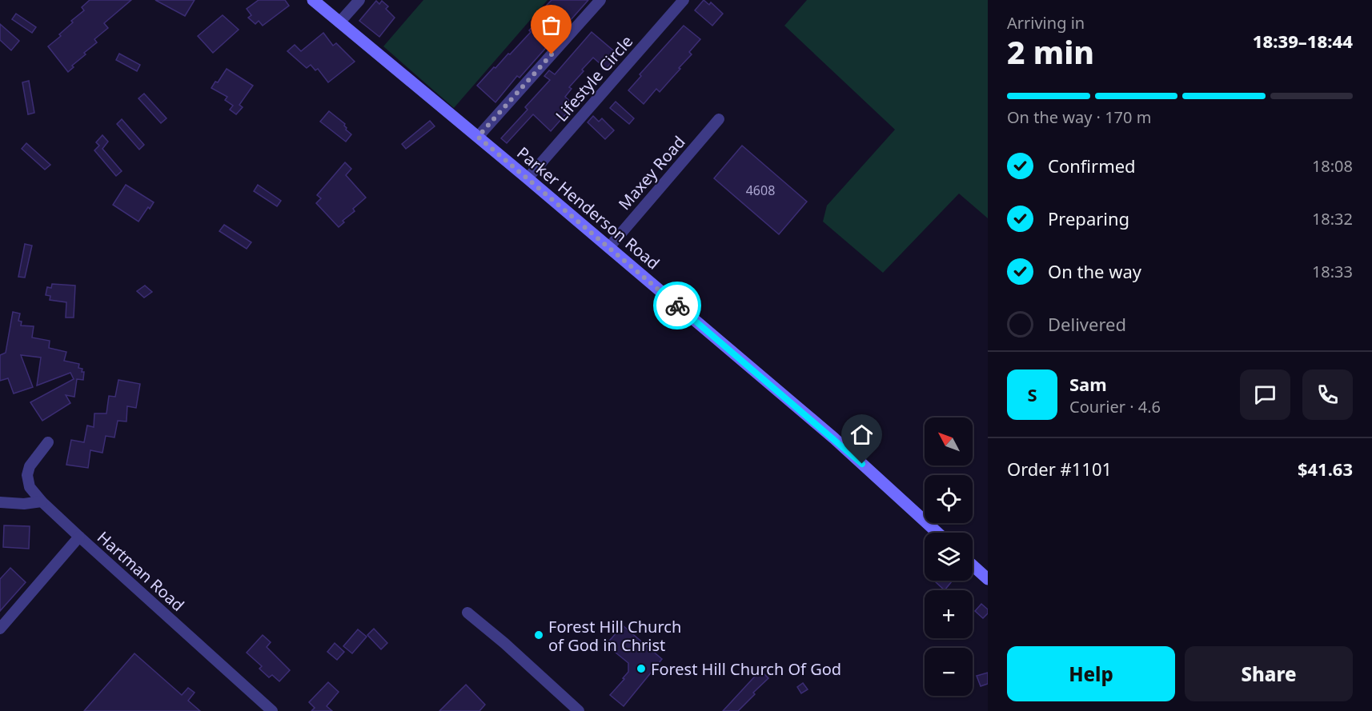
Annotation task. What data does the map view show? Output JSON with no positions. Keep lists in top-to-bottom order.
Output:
{
  "streets": {
    "street": [
      "Lifestyle Circle",
      "Maxey Road",
      "Parker Henderson Road",
      "Hartman Road"
    ]
  },
  "crossings": [
    ["Lifestyle Circle", "Parker Henderson Road"],
    ["Maxey Road", "Parker Henderson Road"]
  ],
  "places": ["Forest Hill Church of God in Christ", "Forest Hill Church Of God"],
  "house_numbers": ["4608"],
  "north": "top left",
  "page": {
    "heading": ["2 min", "Arriving in", "18:39–18:44"],
    "panel": [
      "Sam",
      "Courier · 4.6",
      "Order #1101",
      "$41.63"
    ],
    "bar": "On the way · 170 m",
    "list": [
      ["Confirmed", "18:08"],
      ["Preparing", "18:32"],
      ["On the way", "18:33"],
      "Delivered"
    ],
    "round": "S",
    "map_buttons": ["+", "−"],
    "buttons": ["Help", "Share"]
  }
}
